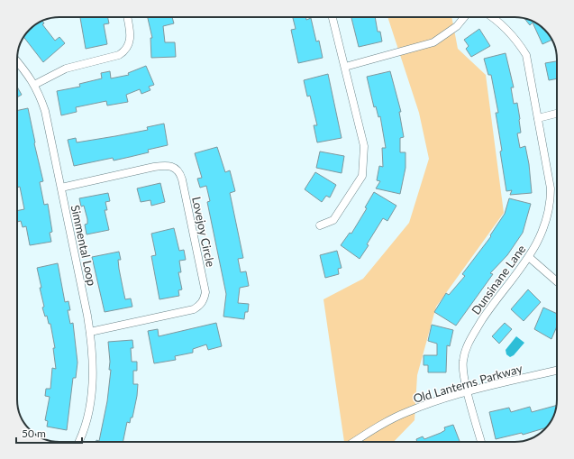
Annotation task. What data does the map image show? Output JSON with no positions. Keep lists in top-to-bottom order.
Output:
{
  "streets": {
    "street": [
      "Lovejoy Circle",
      "Simmental Loop",
      "Dunsinane Lane",
      "Old Lanterns Parkway"
    ]
  },
  "crossings": [
    ["Lovejoy Circle", "Simmental Loop"],
    ["Dunsinane Lane", "Old Lanterns Parkway"]
  ],
  "scale_bar": "50 m"
}
